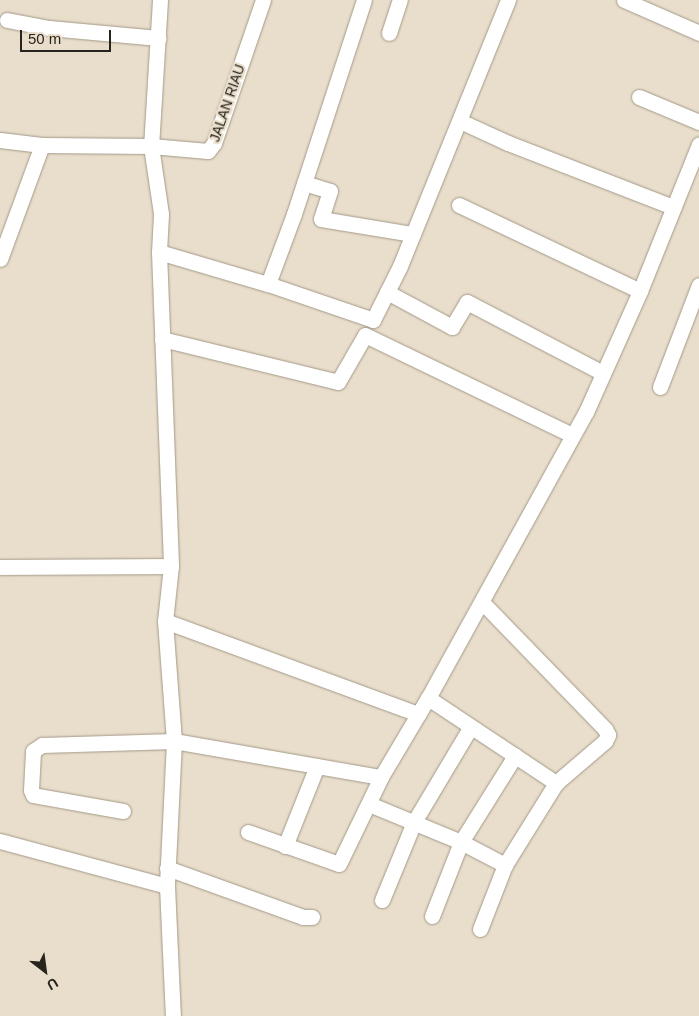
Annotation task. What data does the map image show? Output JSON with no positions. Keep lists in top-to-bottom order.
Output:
{
  "streets": {
    "street": ["JALAN RIAU"]
  },
  "scale_bar": "50 m",
  "north": "bottom right"
}
